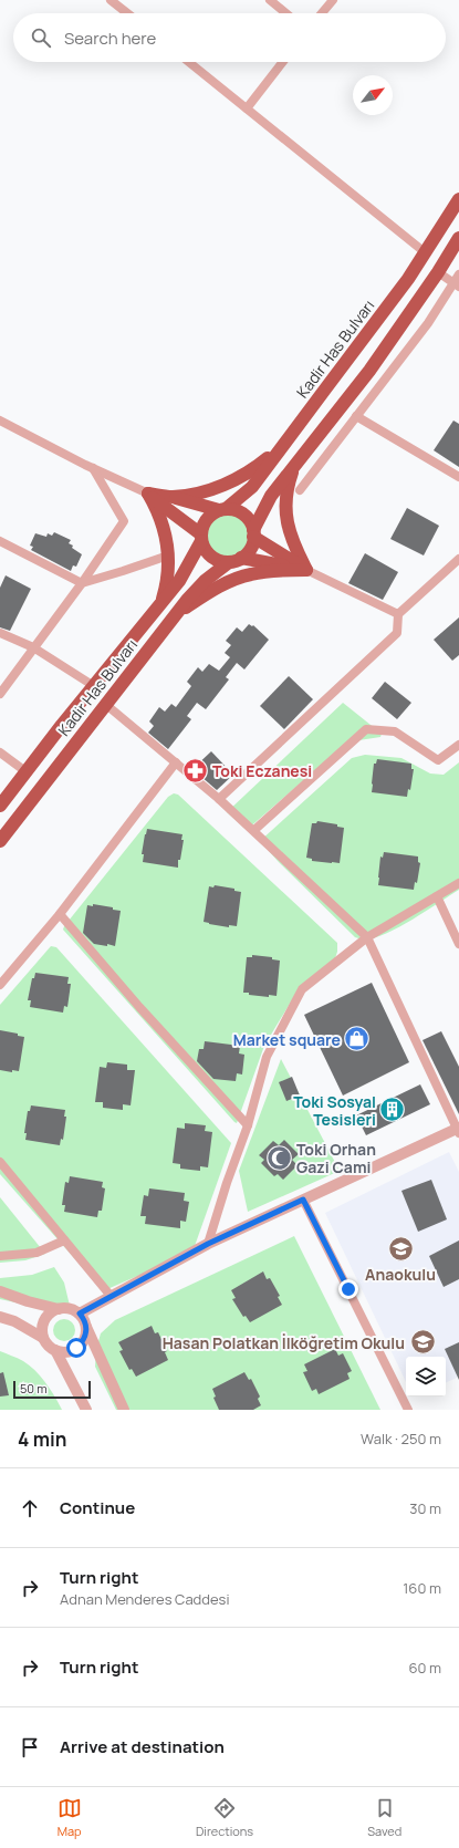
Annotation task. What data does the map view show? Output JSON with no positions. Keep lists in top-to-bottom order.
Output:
{
  "streets": {
    "highway": ["Kadir Has Bulvarı"]
  },
  "places": {
    "pharmacy": ["Toki Eczanesi"],
    "shop": ["Market square"],
    "building": ["Toki Sosyal Tesisleri"],
    "mosque": ["Toki Orhan Gazi Cami"],
    "school or university": ["Anaokulu", "Hasan Polatkan İlköğretim Okulu"]
  },
  "scale_bar": "50 m",
  "north": "top right",
  "page": {
    "search": "Search here",
    "scale": "50 m",
    "heading": ["4 min", "Walk · 250 m"],
    "list": [
      ["Continue", "30 m"],
      ["Turn right", "Adnan Menderes Caddesi", "160 m"],
      ["Turn right", "60 m"],
      "Arrive at destination"
    ],
    "nav": ["Map", "Directions", "Saved"]
  }
}
